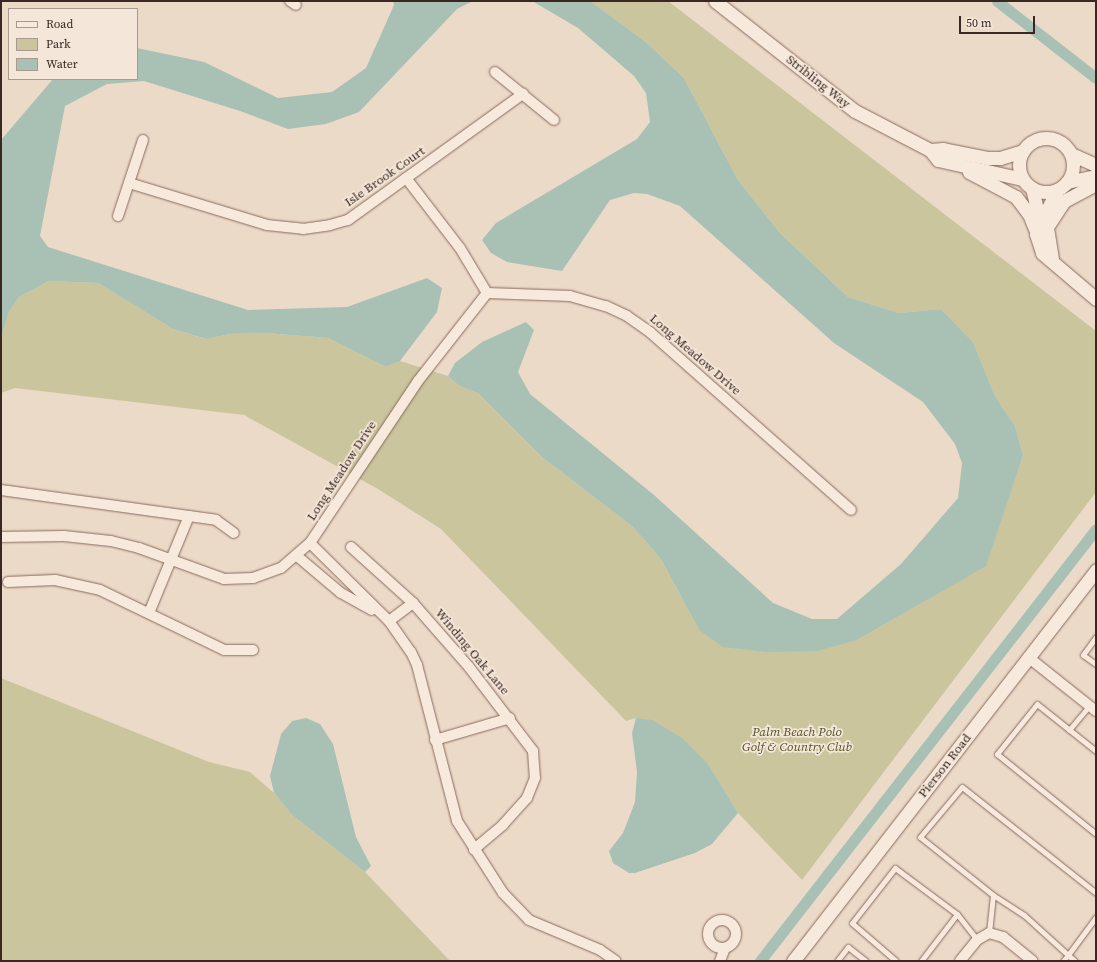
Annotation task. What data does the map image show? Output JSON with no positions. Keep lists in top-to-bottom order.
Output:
{
  "streets": {
    "street": [
      "Stribling Way",
      "Isle Brook Court",
      "Long Meadow Drive",
      "Winding Oak Lane",
      "Pierson Road"
    ]
  },
  "parks": ["Palm Beach Polo Golf & Country Club"],
  "legend": ["Road", "Park", "Water"],
  "scale_bar": "50 m"
}
